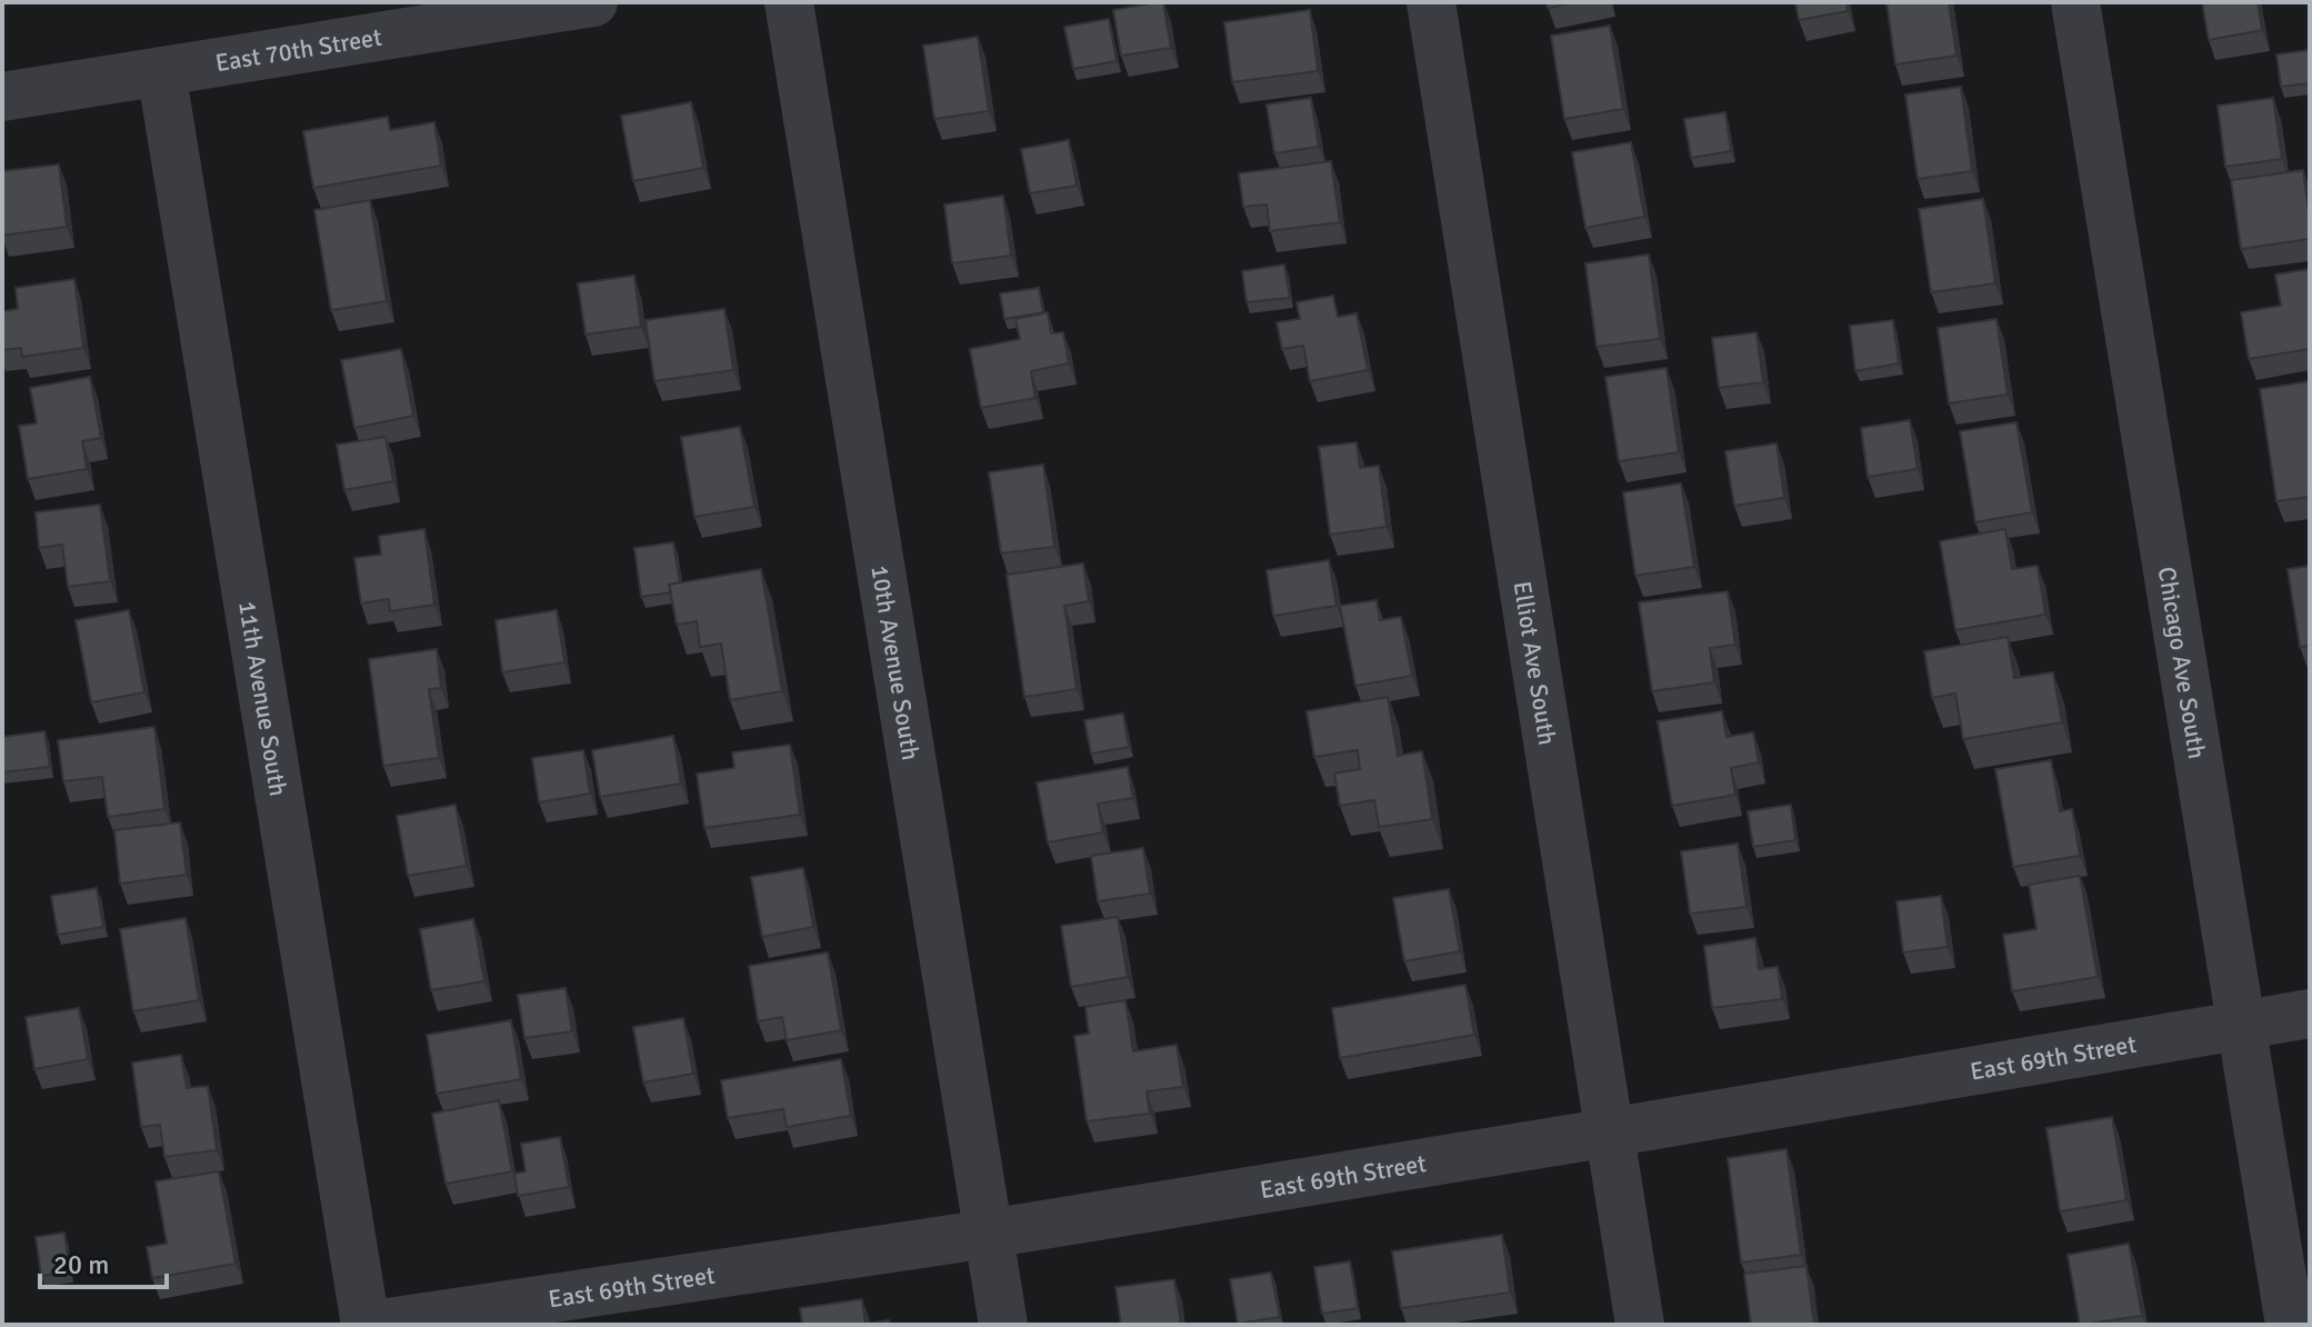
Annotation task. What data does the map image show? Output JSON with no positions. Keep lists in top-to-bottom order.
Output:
{
  "streets": {
    "street": [
      "East 70th Street",
      "10th Avenue South",
      "Elliot Ave South",
      "Chicago Ave South",
      "11th Avenue South",
      "East 69th Street"
    ]
  },
  "crossings": [
    ["East 70th Street", "11th Avenue South"],
    ["10th Avenue South", "East 69th Street"],
    ["Elliot Ave South", "East 69th Street"],
    ["Chicago Ave South", "East 69th Street"],
    ["11th Avenue South", "East 69th Street"]
  ],
  "scale_bar": "20 m"
}
